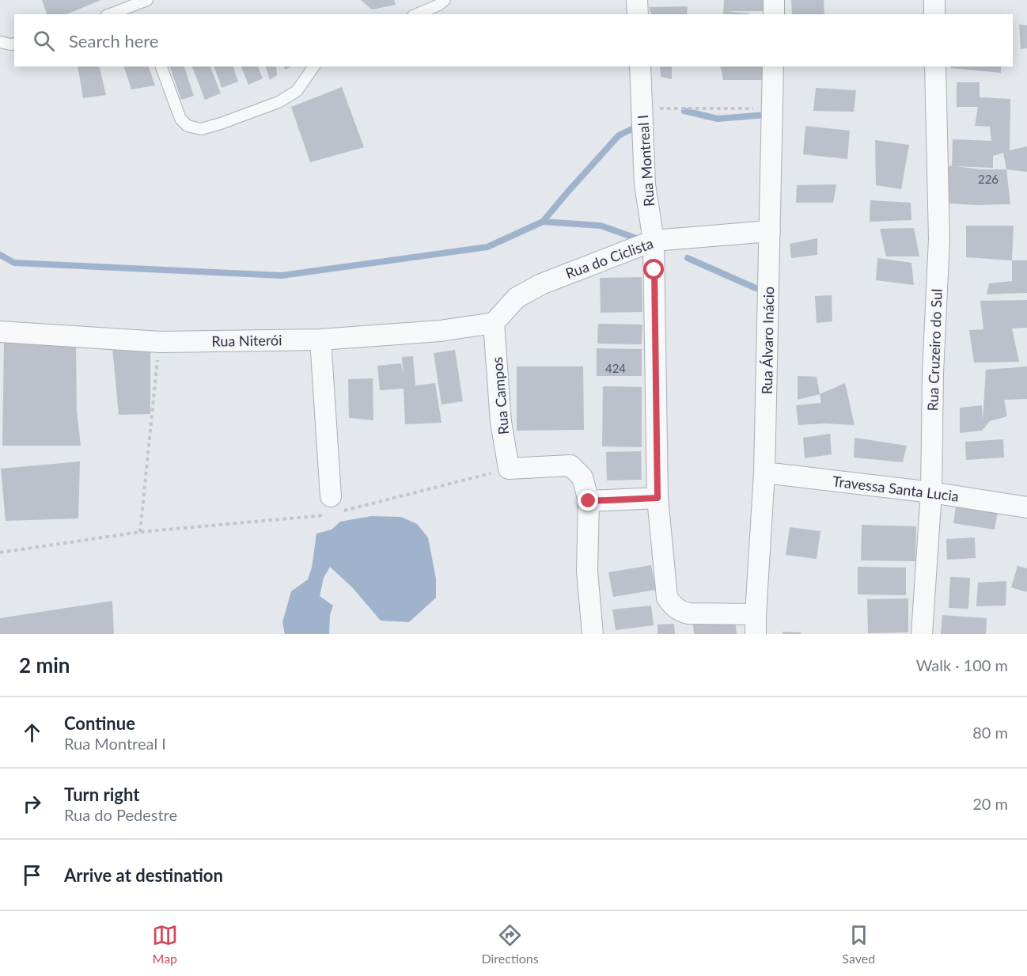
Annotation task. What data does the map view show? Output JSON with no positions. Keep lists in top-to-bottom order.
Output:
{
  "streets": {
    "street": [
      "Rua Montreal I",
      "Rua do Ciclista",
      "Rua Niterói",
      "Rua Álvaro Inácio",
      "Rua Cruzeiro do Sul",
      "Rua Campos",
      "Travessa Santa Lucia"
    ]
  },
  "crossings": [
    ["Rua Montreal I", "Rua do Ciclista"],
    ["Rua Montreal I", "Rua Álvaro Inácio"],
    ["Rua do Ciclista", "Rua Niterói"],
    ["Rua do Ciclista", "Rua Álvaro Inácio"],
    ["Rua do Ciclista", "Rua Campos"],
    ["Rua Niterói", "Rua Campos"],
    ["Rua Álvaro Inácio", "Travessa Santa Lucia"],
    ["Rua Cruzeiro do Sul", "Travessa Santa Lucia"]
  ],
  "house_numbers": ["226", "424"],
  "page": {
    "search": "Search here",
    "heading": ["2 min", "Walk · 100 m"],
    "list": [
      ["Continue", "Rua Montreal I", "80 m"],
      ["Turn right", "Rua do Pedestre", "20 m"],
      "Arrive at destination"
    ],
    "nav": ["Map", "Directions", "Saved"]
  }
}
